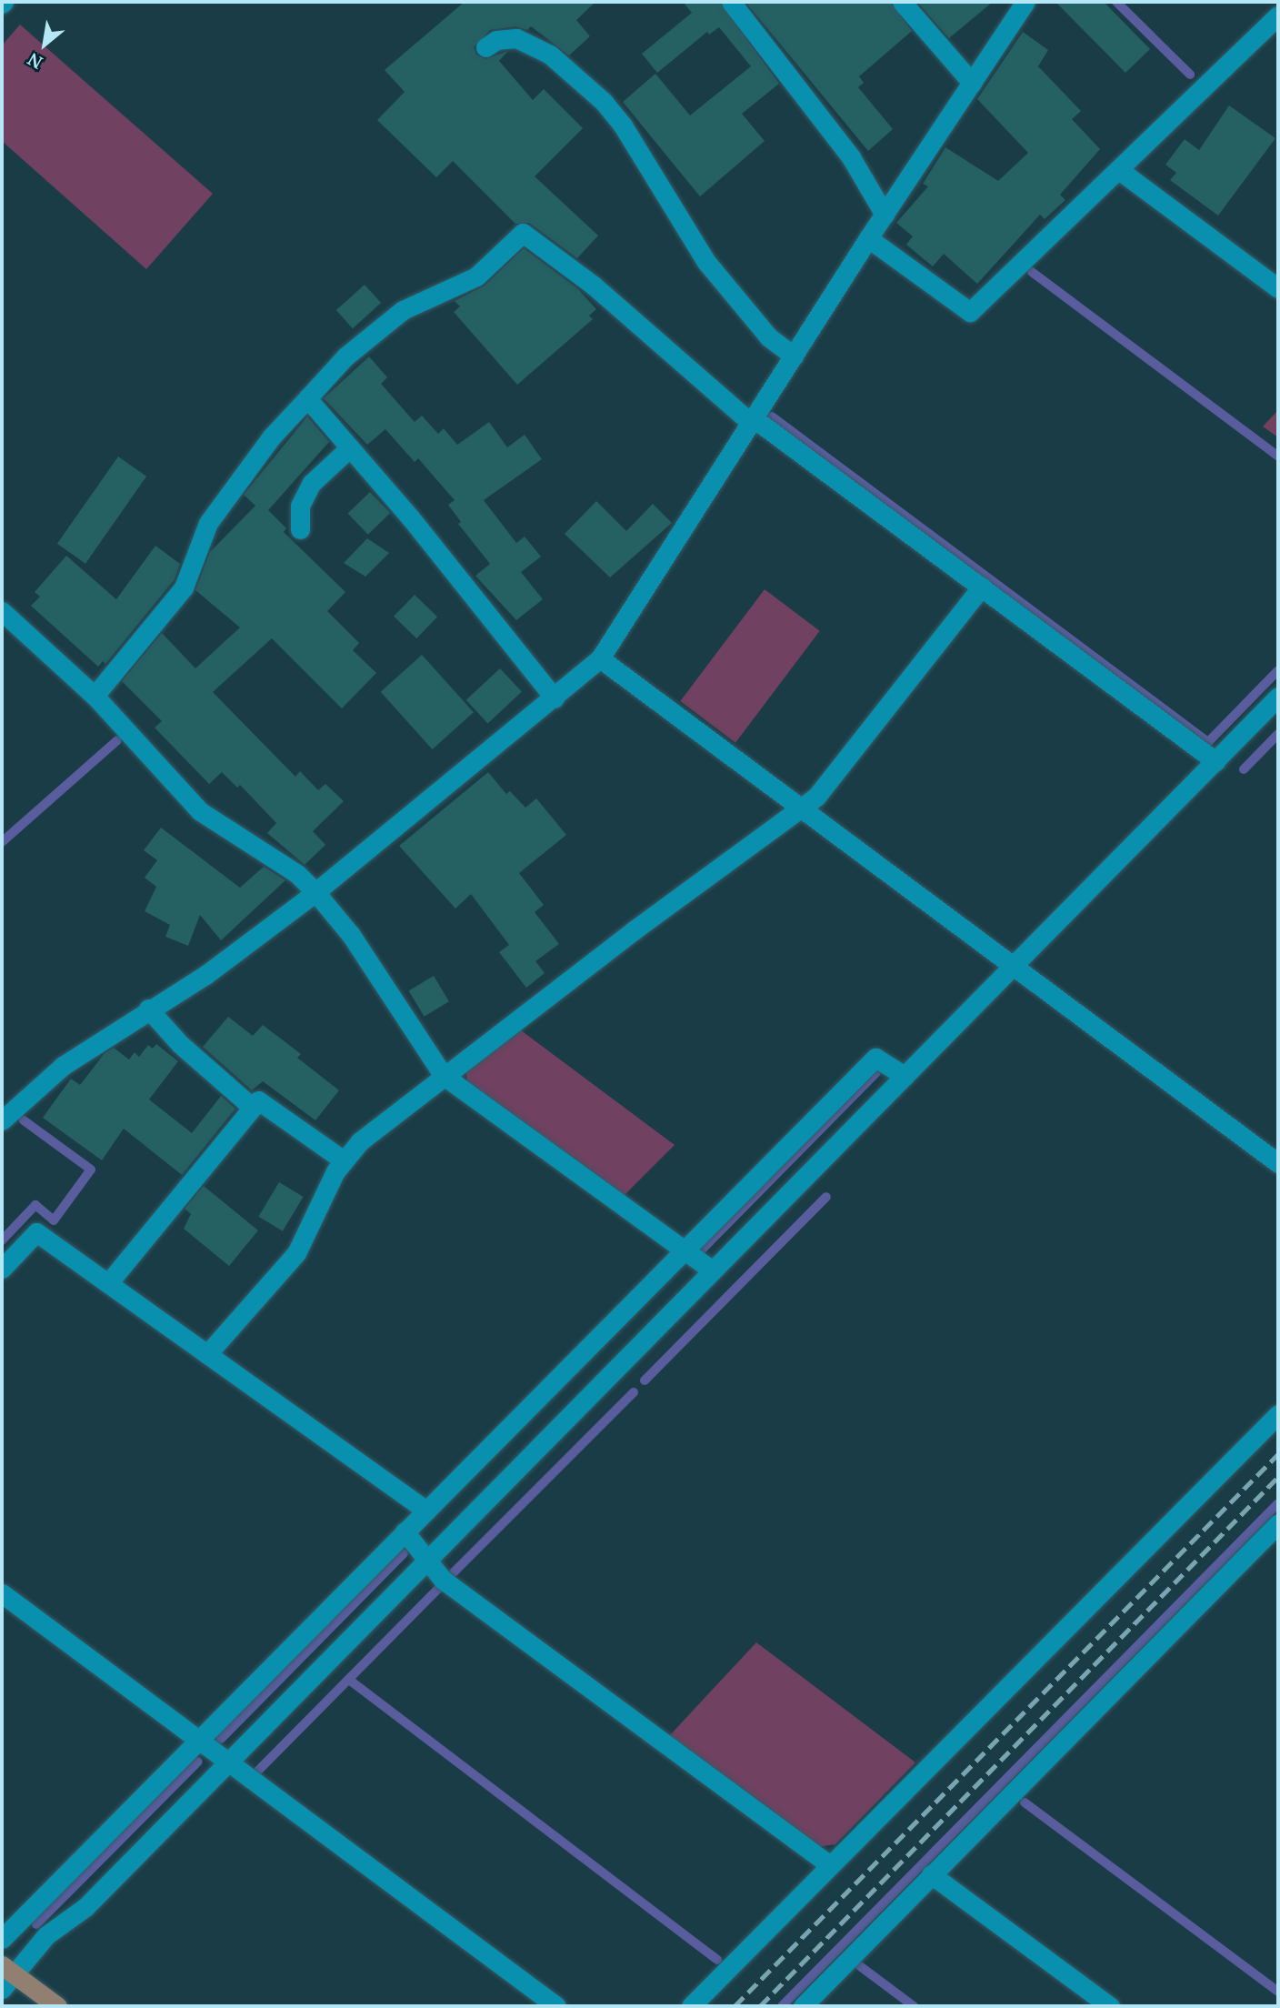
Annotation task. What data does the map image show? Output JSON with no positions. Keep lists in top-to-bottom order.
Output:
{
  "north": "bottom left"
}
